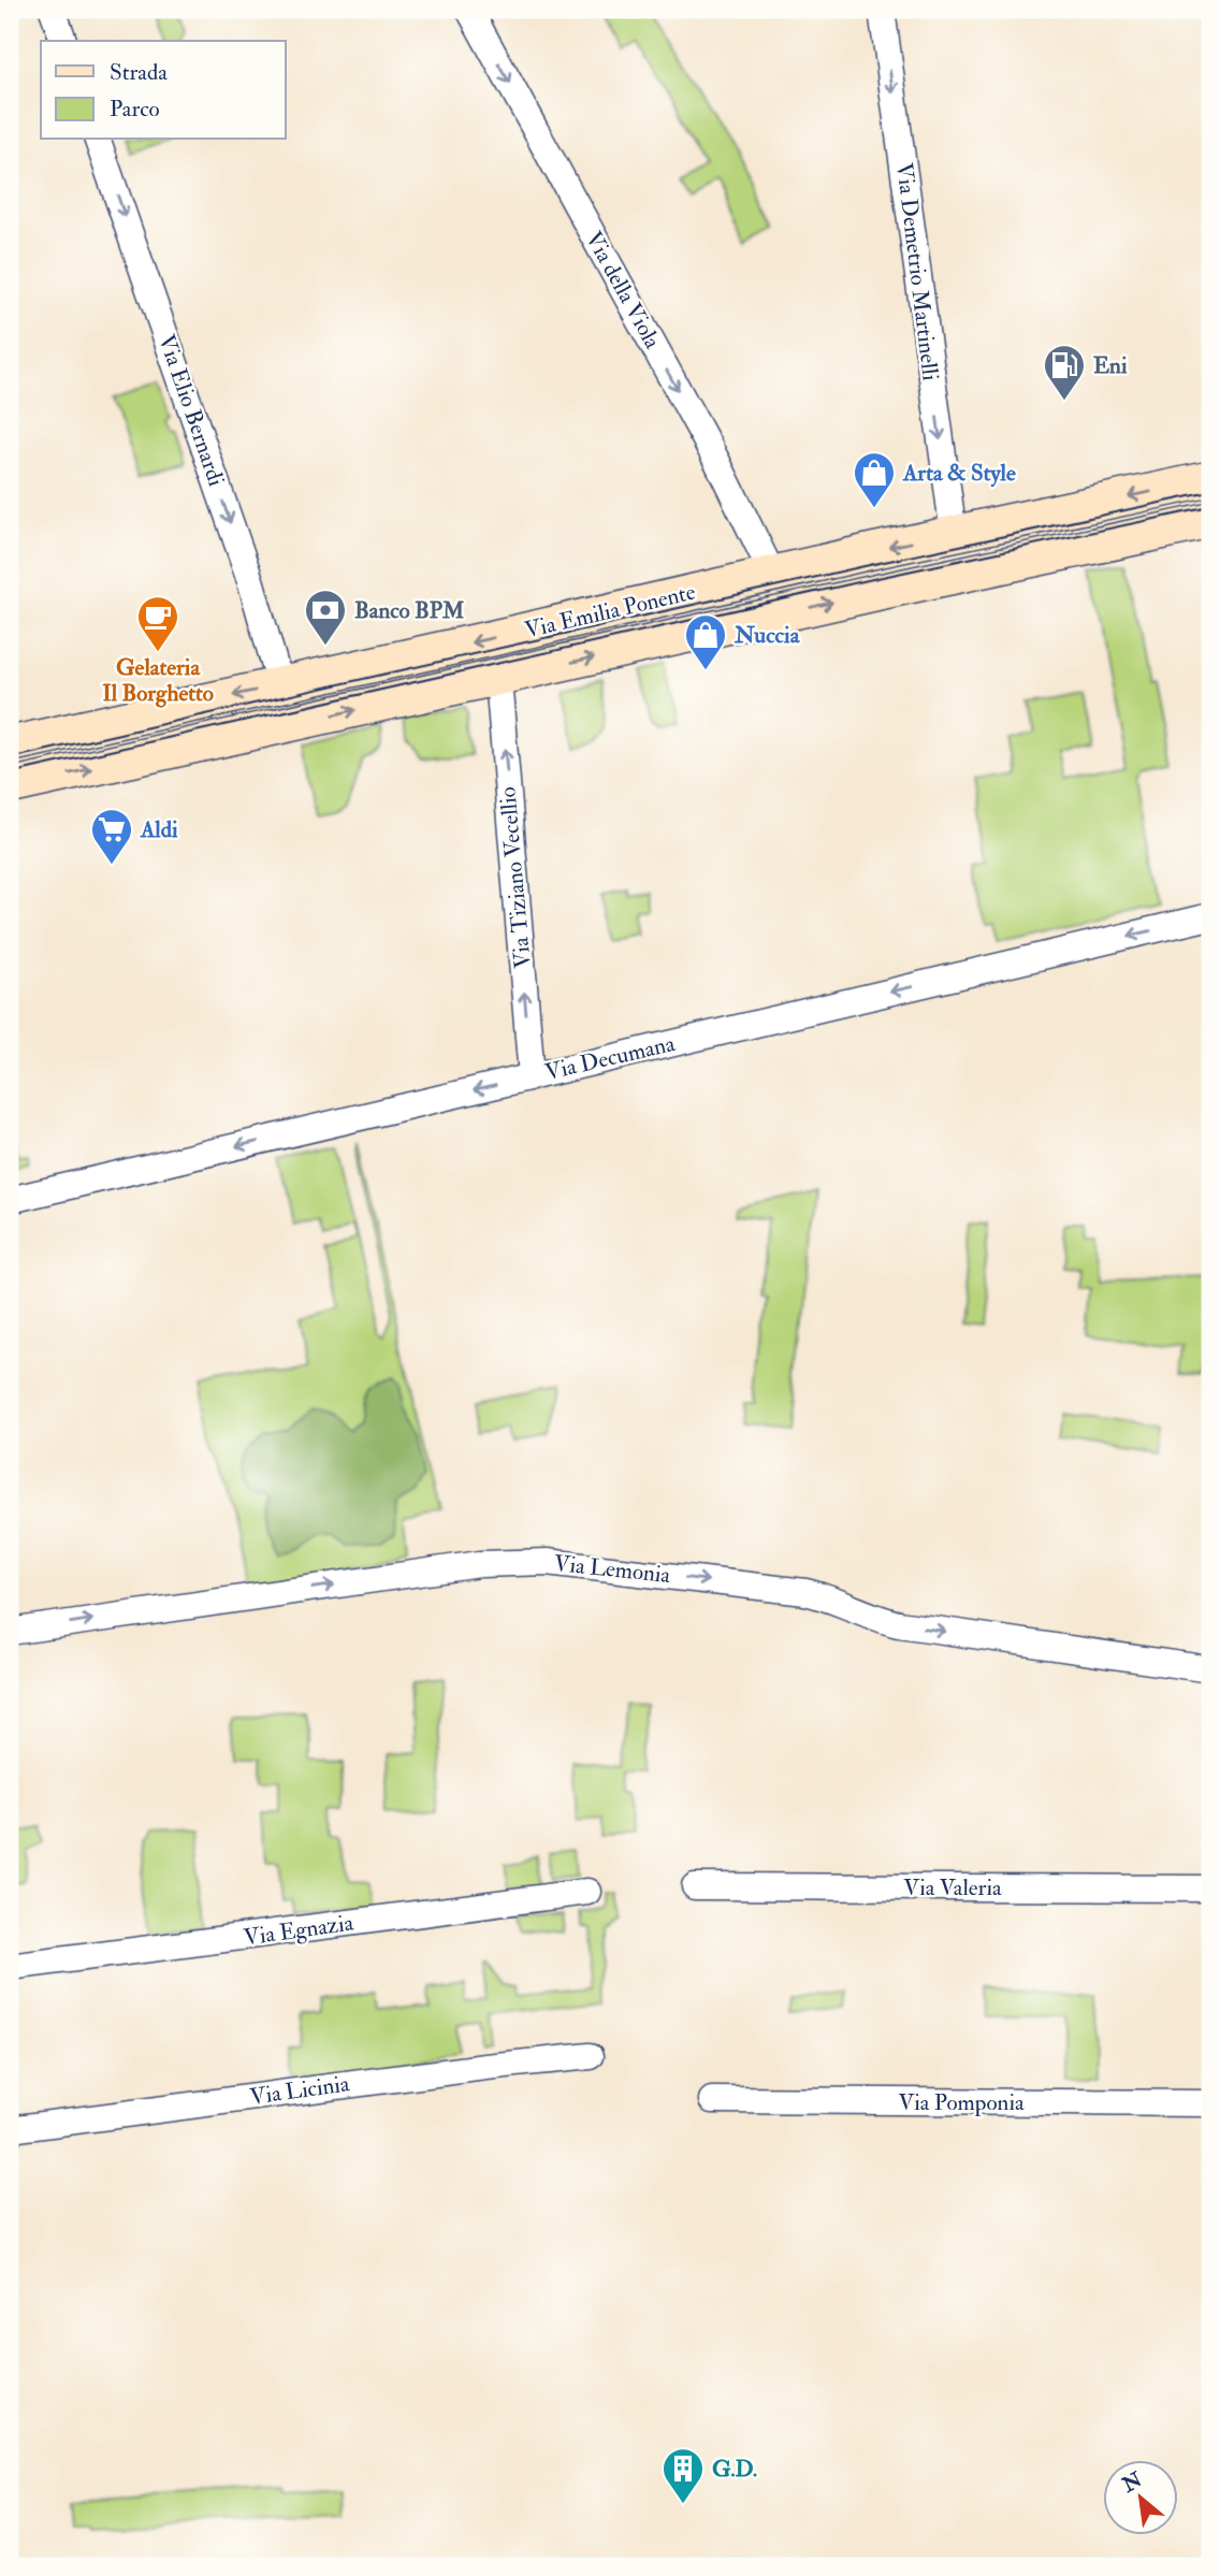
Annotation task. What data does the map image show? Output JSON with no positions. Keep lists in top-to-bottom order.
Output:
{
  "streets": {
    "main road": ["Via Emilia Ponente"],
    "street": [
      "Via Demetrio Martinelli",
      "Via della Viola",
      "Via Elio Bernardi",
      "Via Tiziano Vecellio",
      "Via Decumana",
      "Via Lemonia",
      "Via Valeria",
      "Via Egnazia",
      "Via Licinia",
      "Via Pomponia"
    ]
  },
  "crossings": [
    ["Via Demetrio Martinelli", "Via Emilia Ponente"],
    ["Via della Viola", "Via Emilia Ponente"],
    ["Via Elio Bernardi", "Via Emilia Ponente"],
    ["Via Emilia Ponente", "Via Tiziano Vecellio"],
    ["Via Tiziano Vecellio", "Via Decumana"]
  ],
  "one_way": [
    "Via Demetrio Martinelli",
    "Via della Viola",
    "Via Elio Bernardi",
    "Via Tiziano Vecellio",
    "Via Decumana",
    "Via Lemonia"
  ],
  "places": {
    "fuel station": ["Eni"],
    "shop": ["Arta & Style", "Nuccia"],
    "bank": ["Banco BPM"],
    "cafe": ["Gelateria Il Borghetto"],
    "supermarket": ["Aldi"],
    "building": ["G.D."]
  },
  "legend": ["Strada", "Parco"],
  "north": "top left"
}
